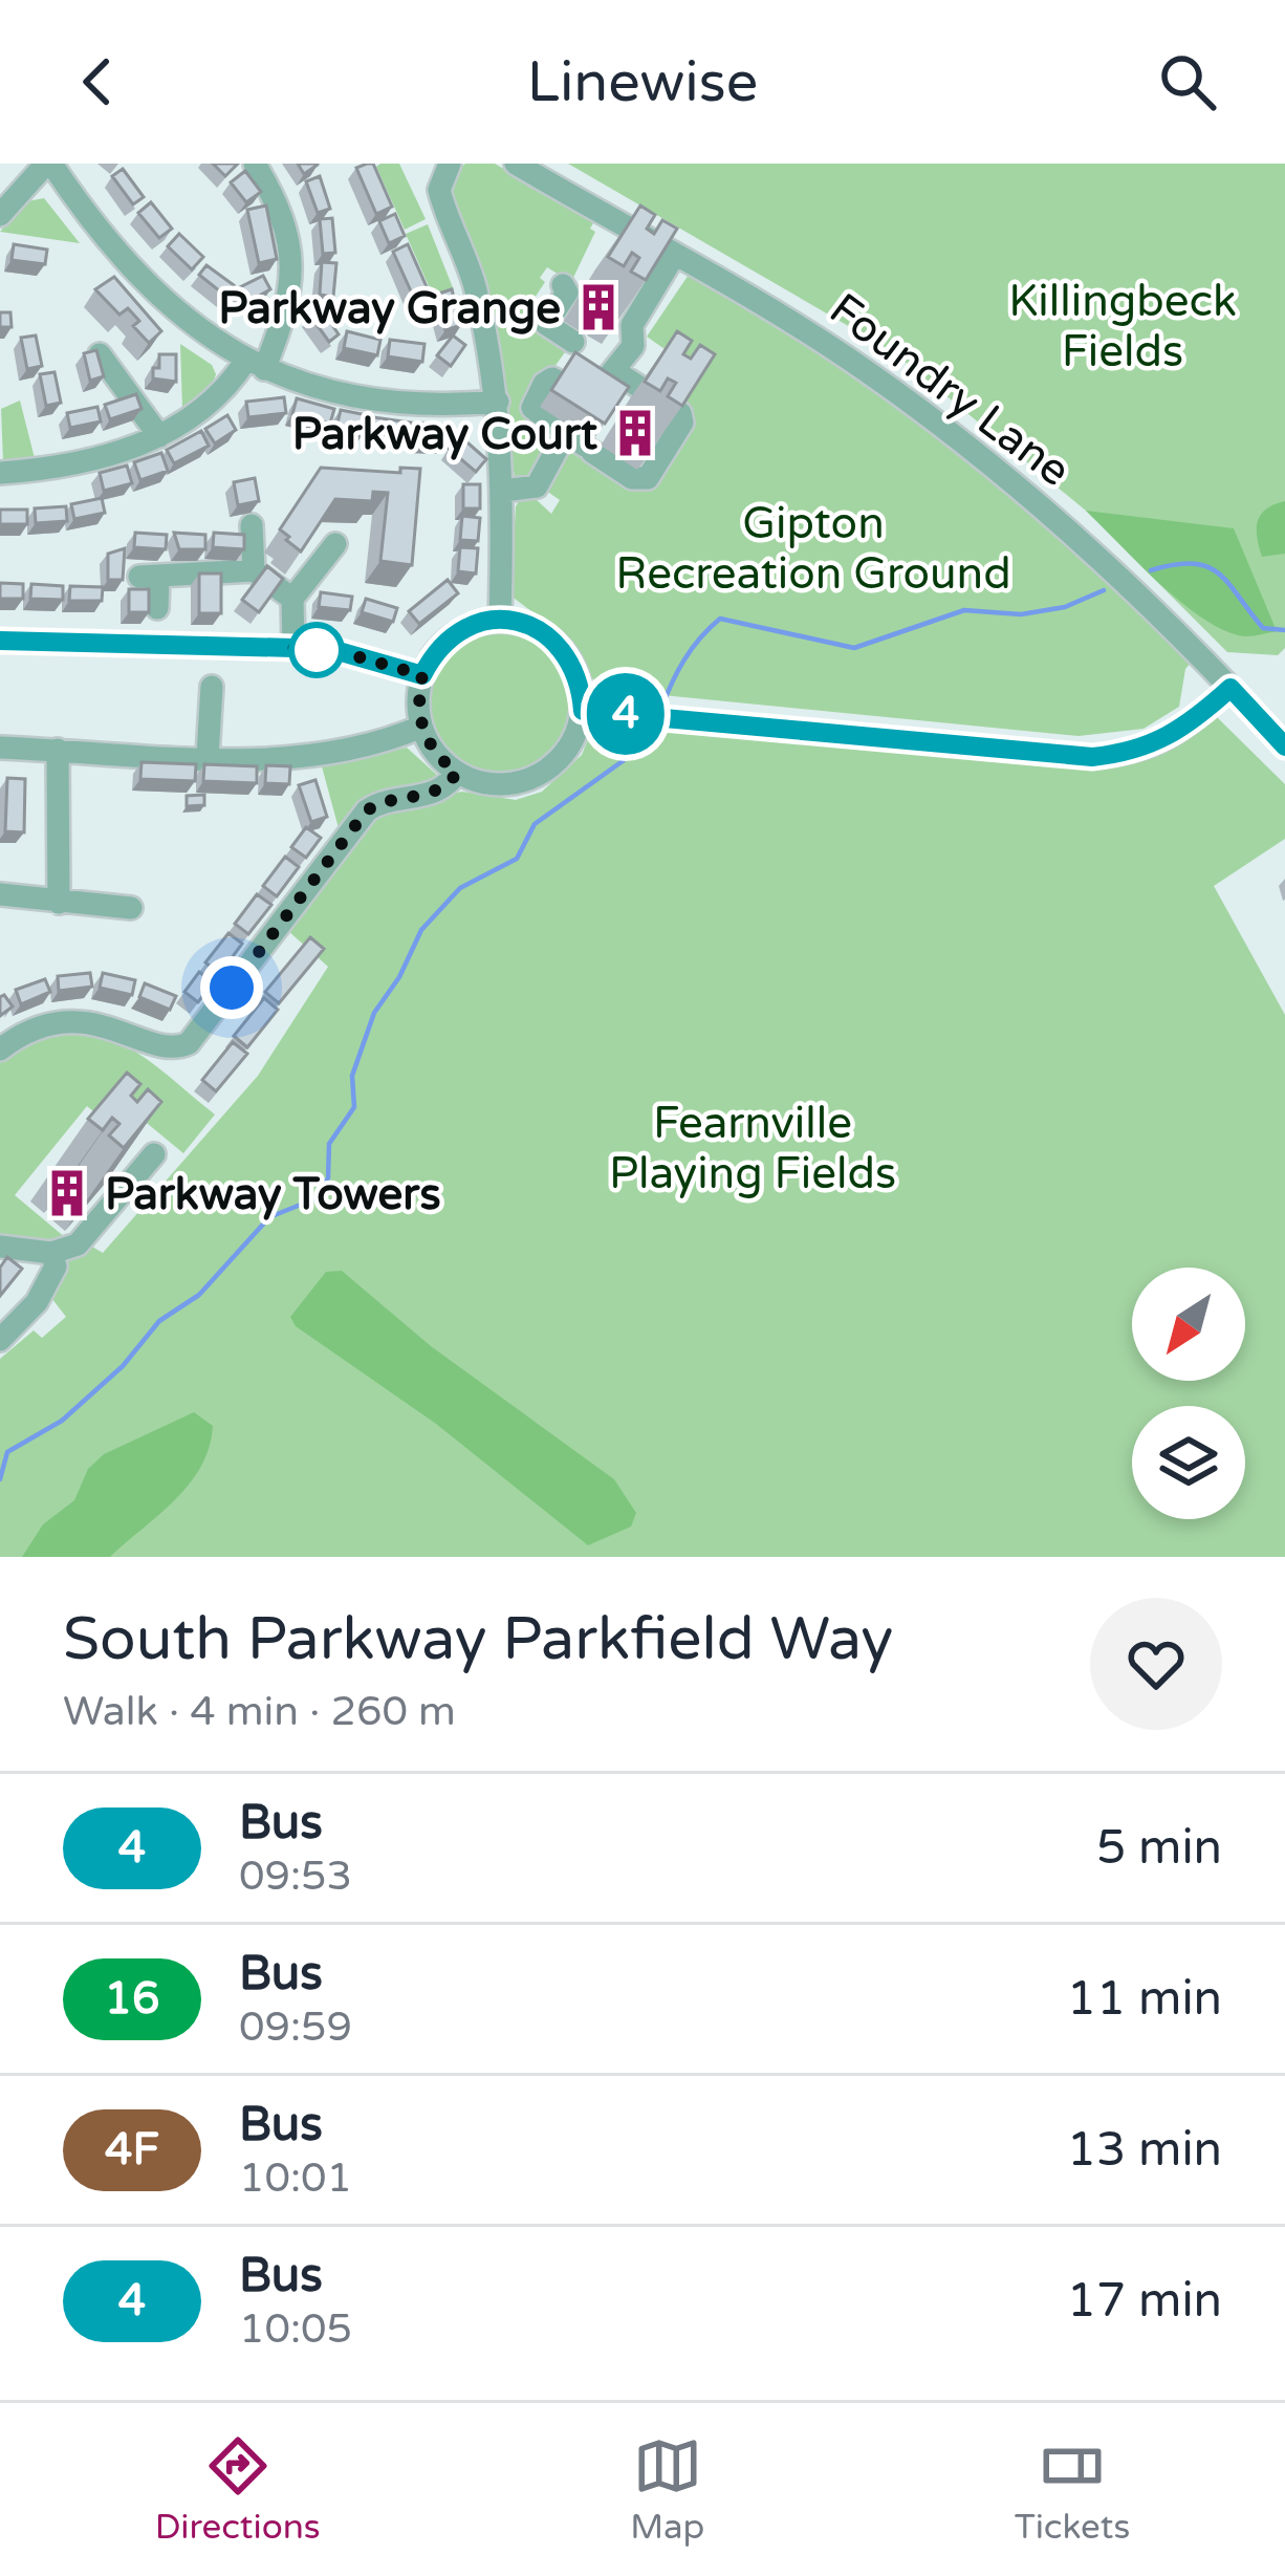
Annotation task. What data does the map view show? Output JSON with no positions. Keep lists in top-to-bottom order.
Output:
{
  "streets": {
    "street": ["Foundry Lane"]
  },
  "parks": ["Killingbeck Fields", "Gipton Recreation Ground", "Fearnville Playing Fields"],
  "places": {
    "building": ["Parkway Grange", "Parkway Court", "Parkway Towers"]
  },
  "lines": ["bus line 4"],
  "north": "bottom left",
  "page": {
    "header": "Linewise",
    "on_map": "4",
    "heading": ["South Parkway Parkfield Way", "Walk · 4 min · 260 m"],
    "list": [
      {
        "mark": "4",
        "name": "Bus",
        "note": "09:53",
        "value": "5 min"
      },
      {
        "mark": "16",
        "name": "Bus",
        "note": "09:59",
        "value": "11 min"
      },
      {
        "mark": "4F",
        "name": "Bus",
        "note": "10:01",
        "value": "13 min"
      },
      {
        "mark": "4",
        "name": "Bus",
        "note": "10:05",
        "value": "17 min"
      }
    ],
    "tabs": ["Directions", "Map", "Tickets"]
  }
}
